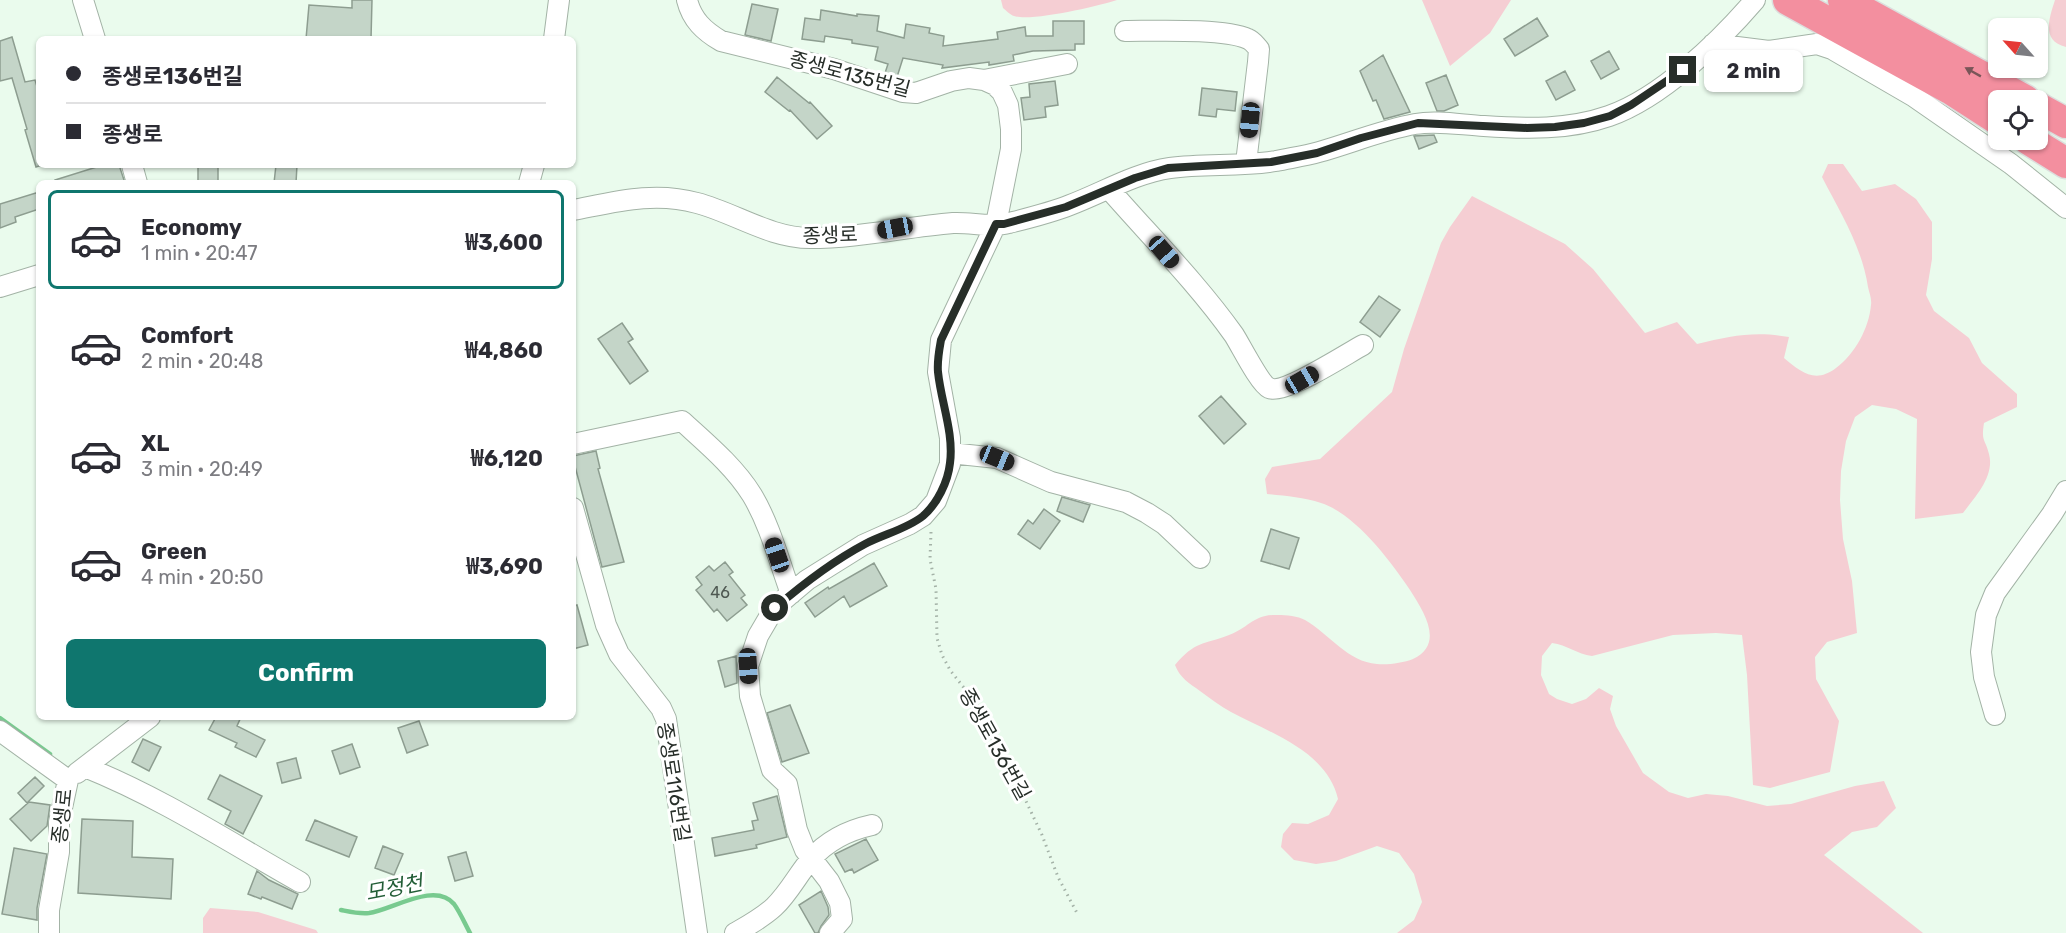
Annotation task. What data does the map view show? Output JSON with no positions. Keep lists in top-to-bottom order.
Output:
{
  "streets": {
    "street": ["종생로135번길", "종생로", "종생로116번길"],
    "path": ["종생로136번길"]
  },
  "water": ["모정천"],
  "house_numbers": ["46"],
  "north": "top left",
  "page": {
    "banner": ["종생로136번길", "종생로"],
    "bubble": "2 min",
    "list": [
      {
        "name": "Economy",
        "note": "1 min · 20:47",
        "value": "₩3,600"
      },
      {
        "name": "Comfort",
        "note": "2 min · 20:48",
        "value": "₩4,860"
      },
      {
        "name": "XL",
        "note": "3 min · 20:49",
        "value": "₩6,120"
      },
      {
        "name": "Green",
        "note": "4 min · 20:50",
        "value": "₩3,690"
      }
    ],
    "buttons": "Confirm"
  }
}
